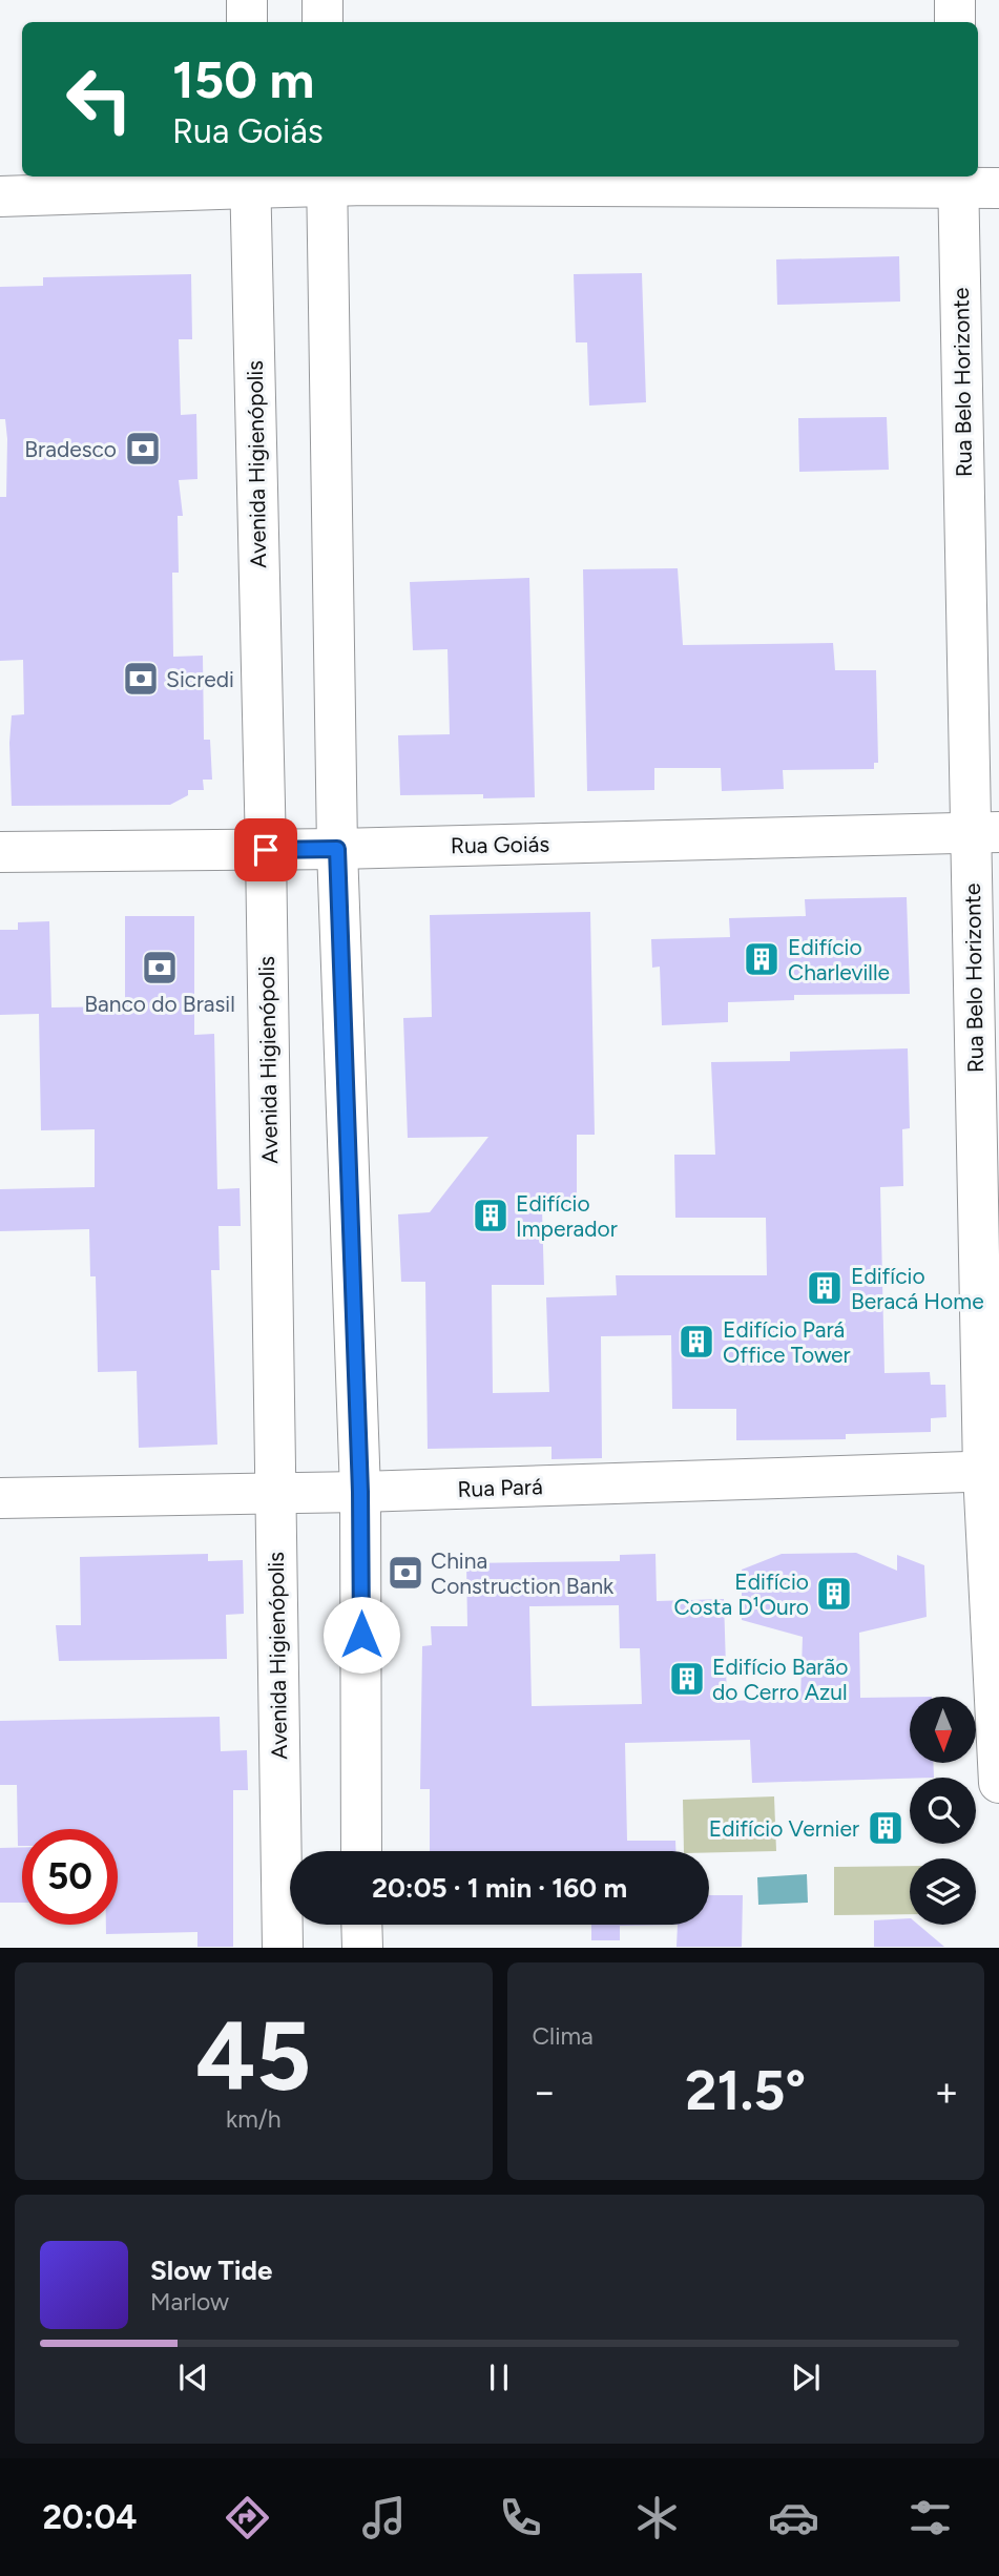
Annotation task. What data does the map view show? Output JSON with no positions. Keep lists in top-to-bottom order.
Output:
{
  "streets": {
    "main road": [
      "Rua Belo Horizonte",
      "Avenida Higienópolis",
      "Rua Goiás",
      "Rua Pará"
    ]
  },
  "crossings": [
    ["Rua Belo Horizonte", "Rua Goiás"],
    ["Rua Belo Horizonte", "Rua Pará"],
    ["Avenida Higienópolis", "Rua Goiás"],
    ["Avenida Higienópolis", "Rua Pará"]
  ],
  "places": {
    "bank": [
      "Bradesco",
      "Sicredi",
      "Banco do Brasil",
      "China Construction Bank"
    ],
    "building": [
      "Edifício Charleville",
      "Edifício Imperador",
      "Edifício Beracá Home",
      "Edifício Pará Office Tower",
      "Edifício Costa D¹Ouro",
      "Edifício Barão do Cerro Azul",
      "Edifício Vernier"
    ]
  },
  "north": "bottom",
  "page": {
    "turn": ["150 m", "Rua Goiás"],
    "limit": "50",
    "trip": "20:05 · 1 min · 160 m",
    "tile": [
      ["45", "km/h"],
      "Clima"
    ],
    "heat": ["−", "21.5°", "+"],
    "song": ["Slow Tide", "Marlow"],
    "tabs": "20:04"
  }
}
